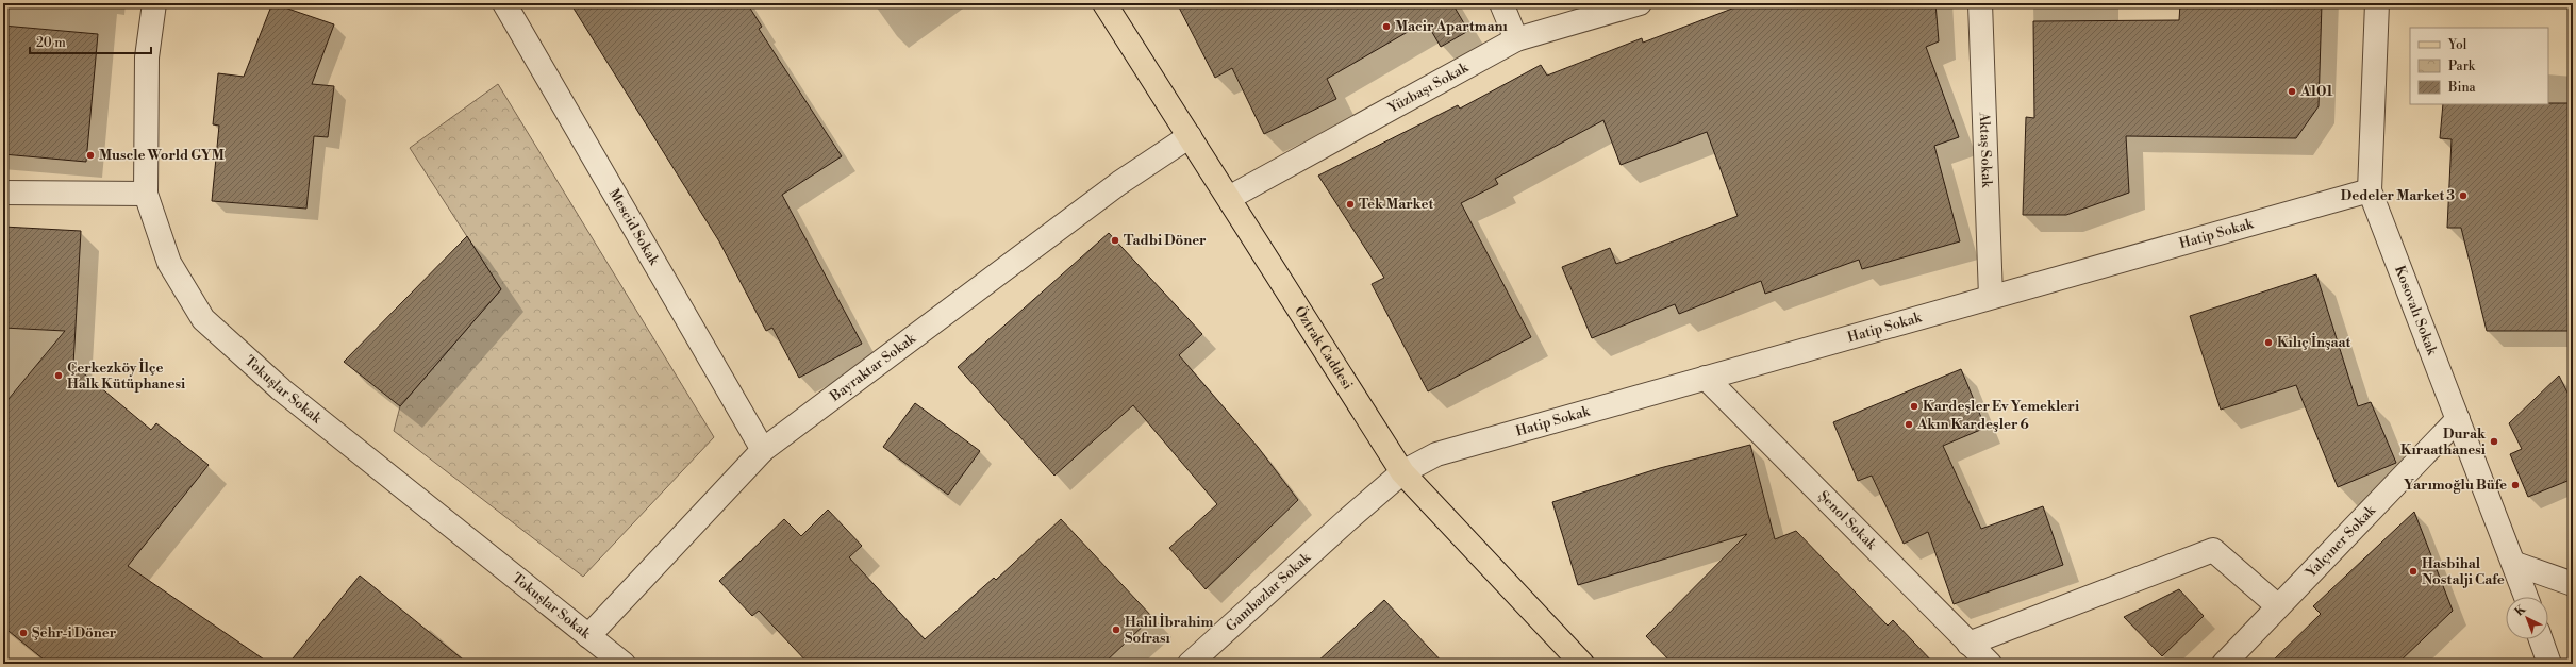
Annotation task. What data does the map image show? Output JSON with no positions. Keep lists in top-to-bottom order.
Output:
{
  "streets": {
    "main road": ["Öztrak Caddesi"],
    "street": [
      "Yüzbaşı Sokak",
      "Aktaş Sokak",
      "Mescid Sokak",
      "Hatip Sokak",
      "Kosovalı Sokak",
      "Bayraktar Sokak",
      "Tokuşlar Sokak",
      "Şenol Sokak",
      "Yalçıner Sokak",
      "Gambazlar Sokak"
    ]
  },
  "crossings": [
    ["Yüzbaşı Sokak", "Öztrak Caddesi"],
    ["Aktaş Sokak", "Hatip Sokak"],
    ["Mescid Sokak", "Bayraktar Sokak"],
    ["Hatip Sokak", "Kosovalı Sokak"],
    ["Hatip Sokak", "Öztrak Caddesi"],
    ["Hatip Sokak", "Şenol Sokak"],
    ["Hatip Sokak", "Gambazlar Sokak"],
    ["Kosovalı Sokak", "Yalçıner Sokak"],
    ["Öztrak Caddesi", "Bayraktar Sokak"],
    ["Bayraktar Sokak", "Tokuşlar Sokak"]
  ],
  "places": [
    "Macir Apartmanı",
    "A101",
    "Muscle World GYM",
    "Dedeler Market 3",
    "Tek Market",
    "Tadbi Döner",
    "Kılıç İnşaat",
    "Çerkezköy İlçe Halk Kütüphanesi",
    "Kardeşler Ev Yemekleri",
    "Akın Kardeşler 6",
    "Durak Kıraathanesi",
    "Yarımoğlu Büfe",
    "Hasbihal Nostalji Cafe",
    "Halil İbrahim Sofrası",
    "Şehr-i Döner"
  ],
  "legend": ["Yol", "Park", "Bina"],
  "scale_bar": "20 m",
  "north": "top left"
}
